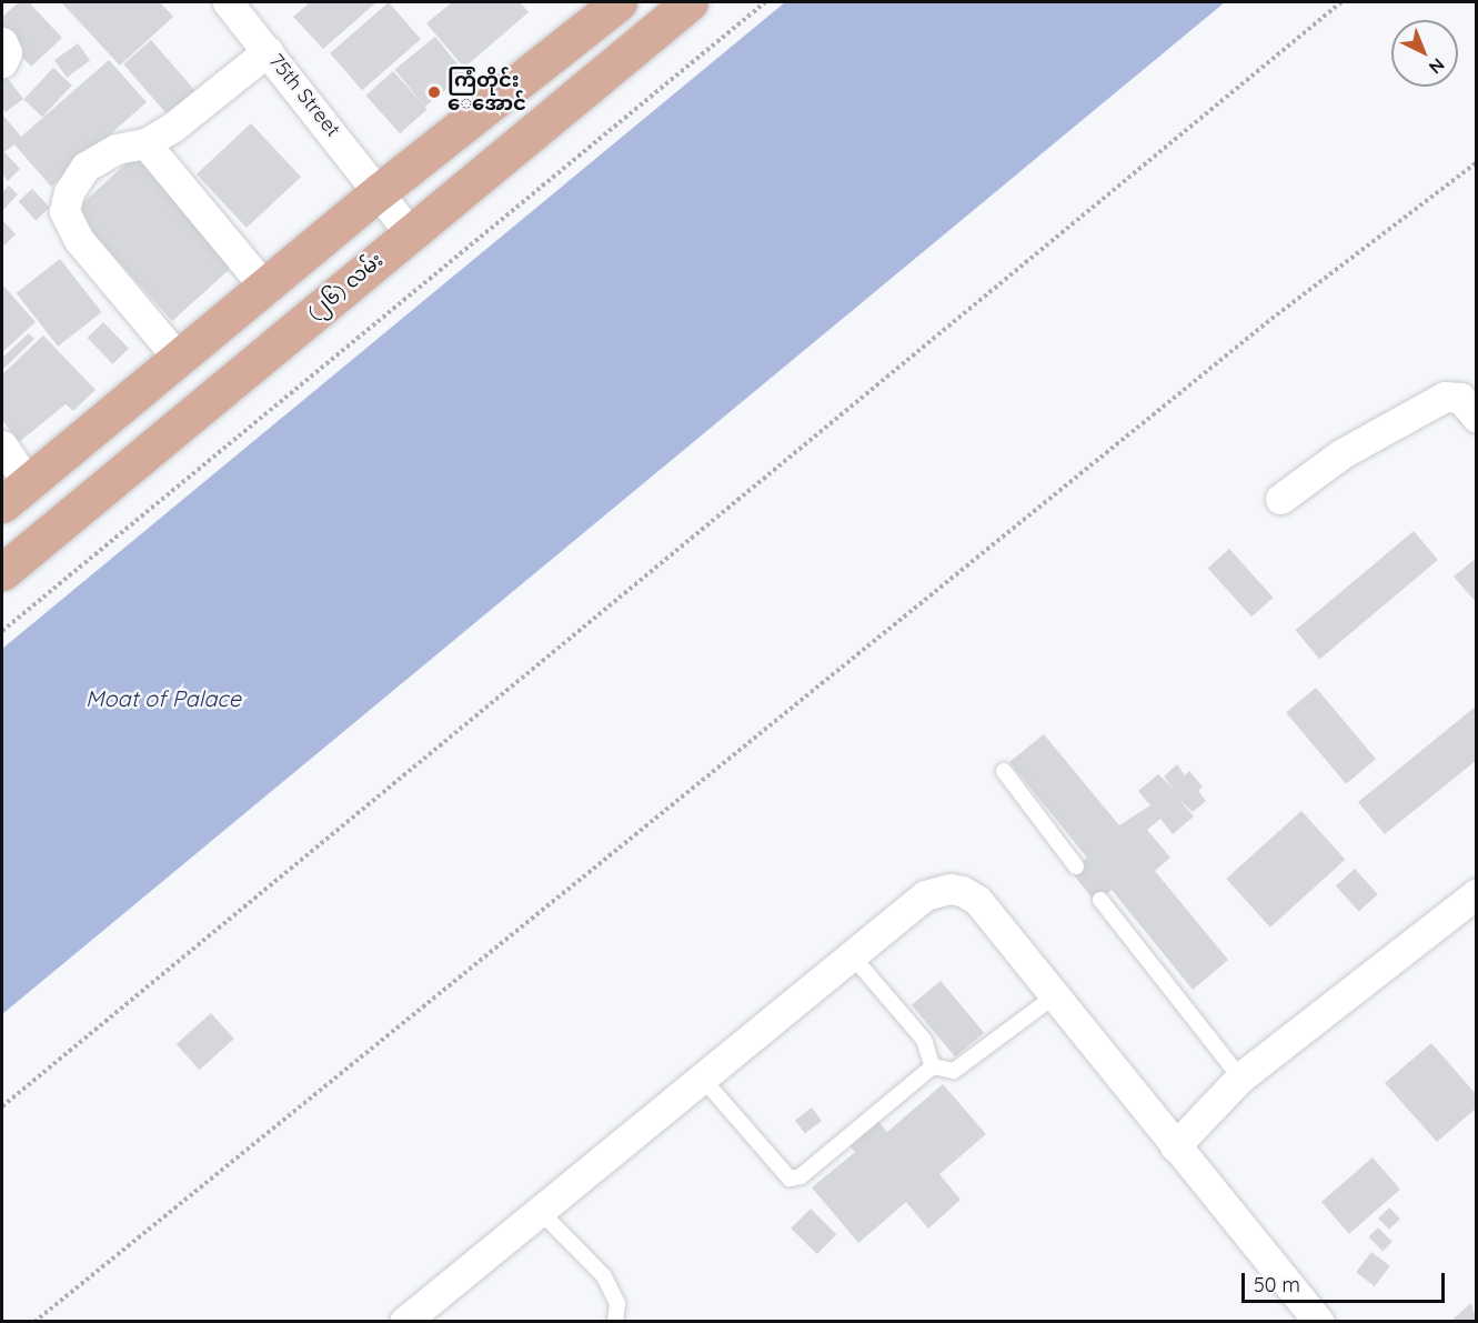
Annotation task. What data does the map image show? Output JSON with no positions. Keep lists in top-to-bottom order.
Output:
{
  "streets": {
    "main road": ["(၂၆) လမ်း"],
    "street": ["75th Street"]
  },
  "crossings": [
    ["75th Street", "(၂၆) လမ်း"]
  ],
  "water": ["Moat of Palace"],
  "places": ["ကြံတိုင်း‌ ‌ေအောင်"],
  "scale_bar": "50 m",
  "north": "bottom right"
}
